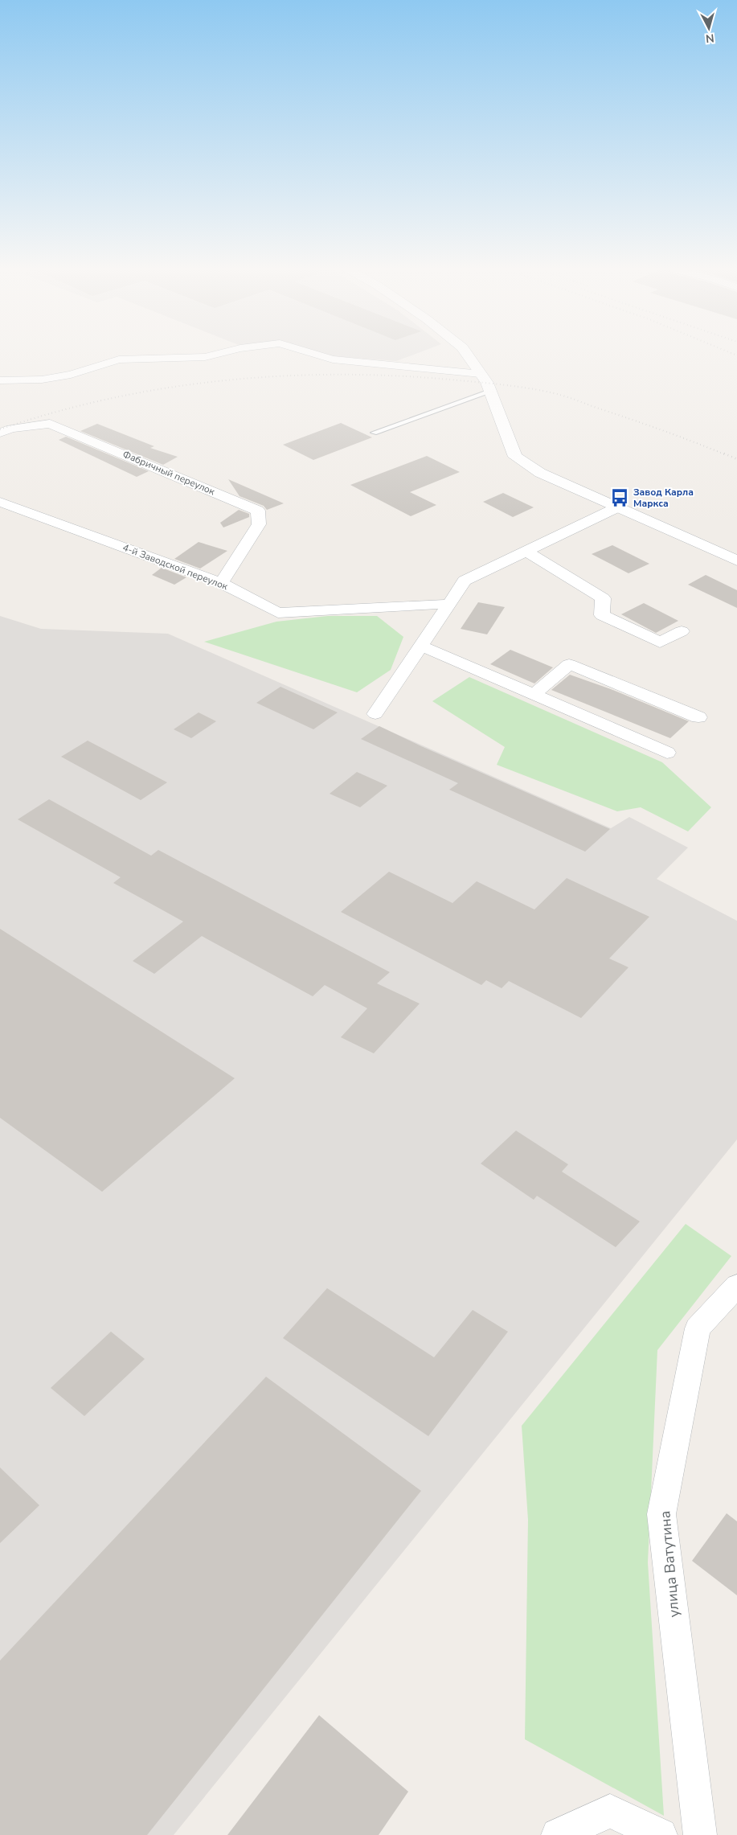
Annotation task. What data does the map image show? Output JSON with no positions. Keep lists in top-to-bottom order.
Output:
{
  "streets": {
    "street": ["Фабричный переулок", "4-й Заводской переулок", "улица Ватутина"]
  },
  "crossings": [
    ["Фабричный переулок", "4-й Заводской переулок"]
  ],
  "places": {
    "bus stop": ["Завод Карла Маркса"]
  },
  "north": "bottom"
}
